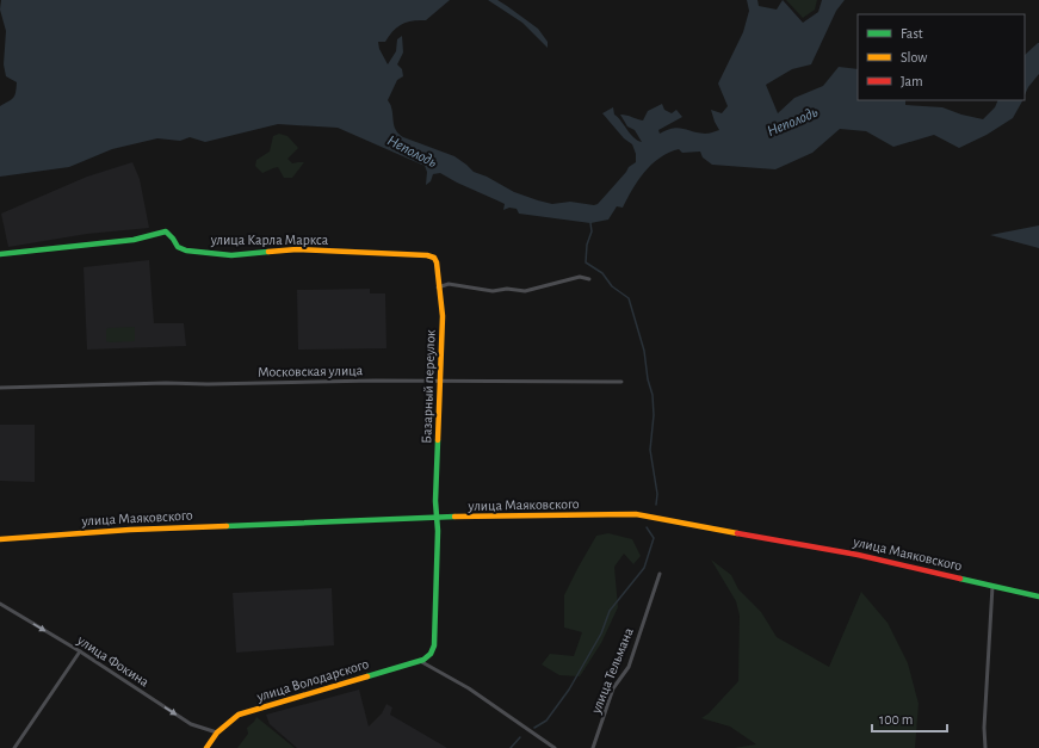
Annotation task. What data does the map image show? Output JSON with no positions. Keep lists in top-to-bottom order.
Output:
{
  "streets": {
    "street": [
      "улица Карла Маркса",
      "Московская улица",
      "Базарный переулок",
      "улица Маяковского",
      "улица Фокина",
      "улица Тельмана",
      "улица Володарского"
    ]
  },
  "crossings": [
    ["улица Карла Маркса", "Базарный переулок"],
    ["Московская улица", "Базарный переулок"],
    ["Базарный переулок", "улица Маяковского"],
    ["улица Фокина", "улица Володарского"]
  ],
  "one_way": ["улица Фокина"],
  "water": ["Неполодь"],
  "legend": ["Fast", "Slow", "Jam"],
  "scale_bar": "100 m"
}
